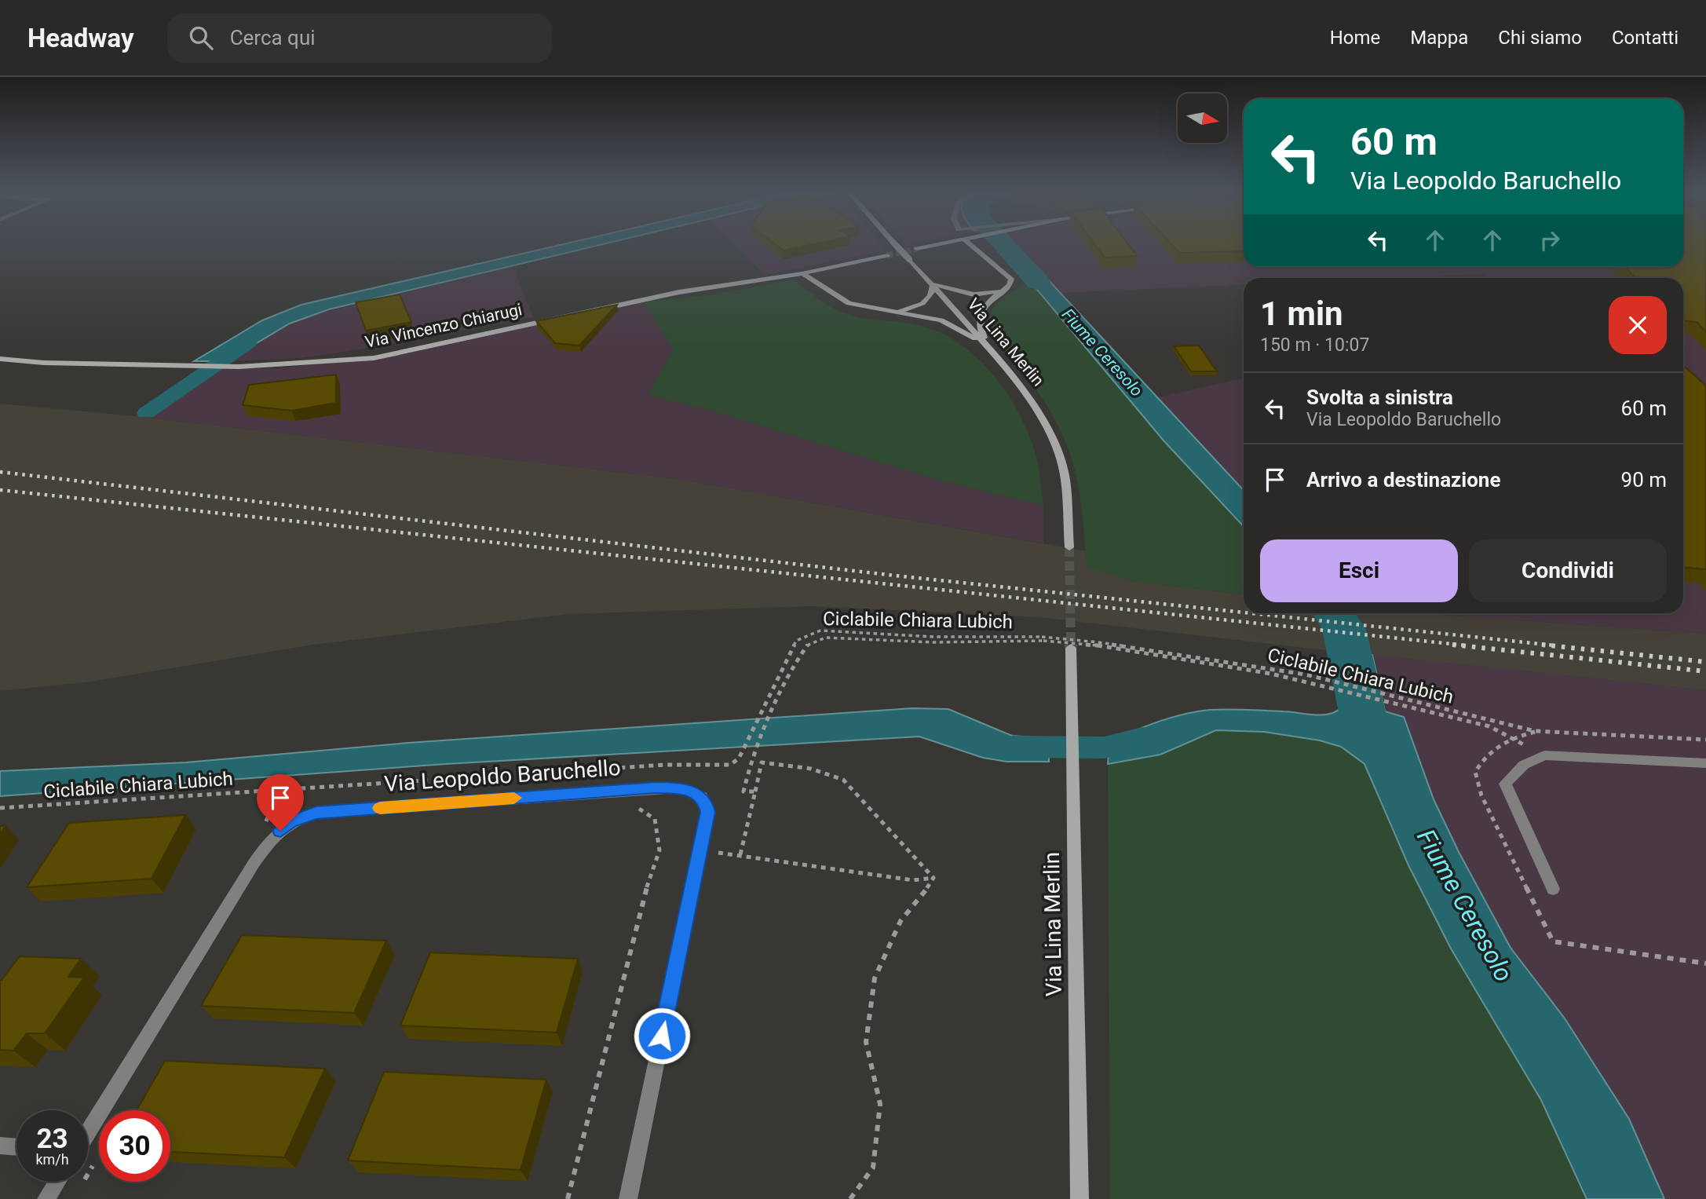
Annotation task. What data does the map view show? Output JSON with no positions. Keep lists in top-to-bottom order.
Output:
{
  "streets": {
    "main road": ["Via Vincenzo Chiarugi", "Via Lina Merlin"],
    "street": ["Via Leopoldo Baruchello"],
    "path": ["Ciclabile Chiara Lubich"]
  },
  "water": ["Fiume Ceresolo"],
  "north": "right",
  "page": {
    "header": "Headway",
    "search": "Cerca qui",
    "nav": [
      "Home",
      "Mappa",
      "Chi siamo",
      "Contatti"
    ],
    "turn": ["60 m", "Via Leopoldo Baruchello"],
    "heading": ["1 min", "150 m · 10:07"],
    "list": [
      {
        "name": "Svolta a sinistra",
        "note": "Via Leopoldo Baruchello",
        "value": "60 m"
      },
      {
        "name": "Arrivo a destinazione",
        "value": "90 m"
      }
    ],
    "buttons": ["Esci", "Condividi"],
    "speed": "23 km/h",
    "limit": "30"
  }
}
